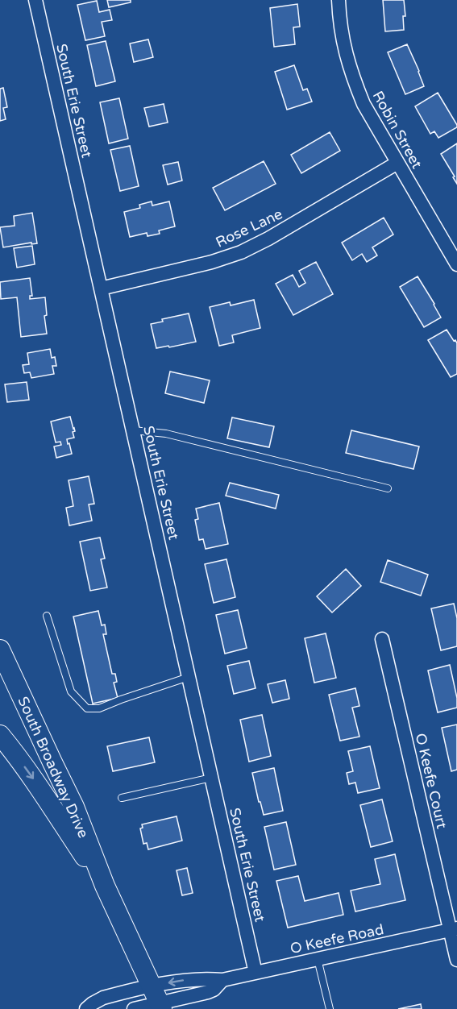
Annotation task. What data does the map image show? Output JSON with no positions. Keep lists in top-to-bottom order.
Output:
{
  "streets": {
    "main road": ["South Broadway Drive"],
    "street": [
      "South Erie Street",
      "Robin Street",
      "Rose Lane",
      "O Keefe Court",
      "O Keefe Road"
    ]
  },
  "crossings": [
    ["South Erie Street", "Rose Lane"],
    ["South Erie Street", "O Keefe Road"],
    ["Robin Street", "Rose Lane"],
    ["O Keefe Court", "O Keefe Road"]
  ]
}
